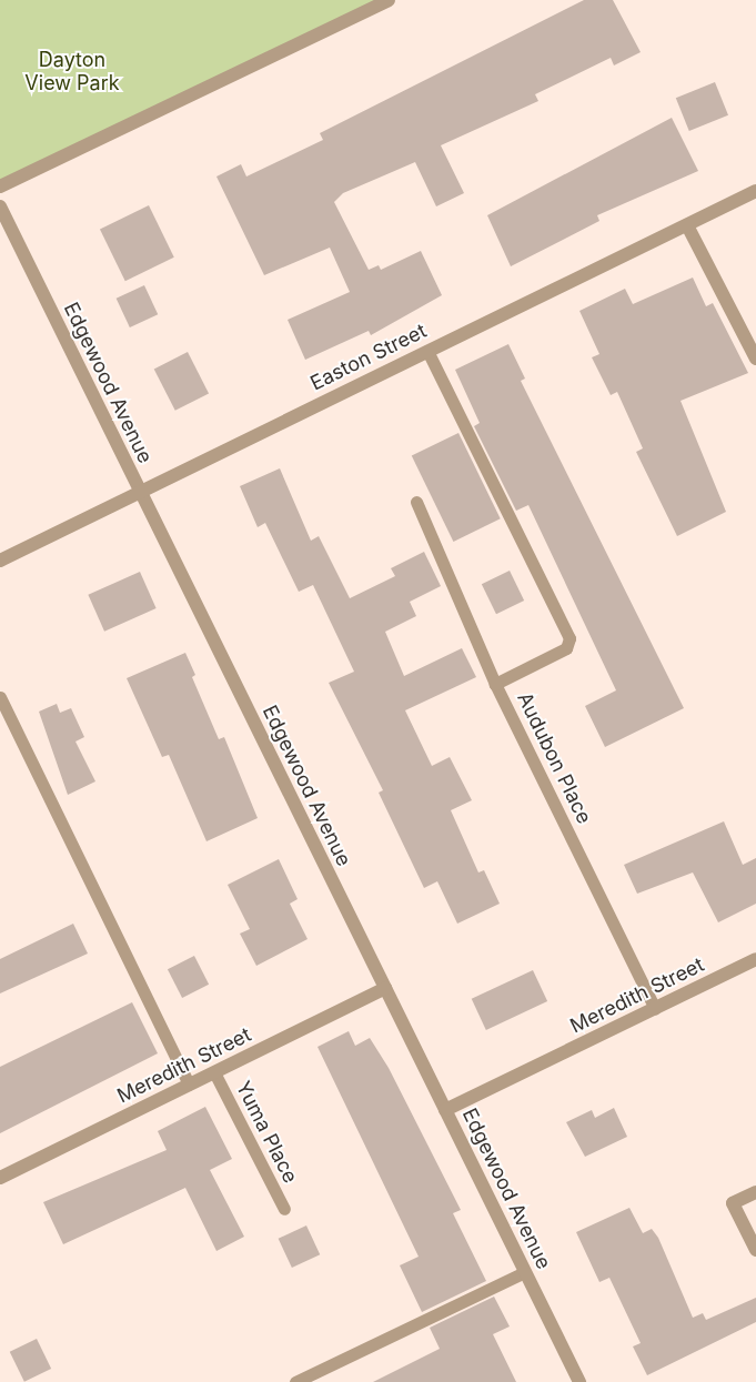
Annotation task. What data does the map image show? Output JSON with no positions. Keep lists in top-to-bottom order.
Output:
{
  "streets": {
    "street": ["Easton Street", "Edgewood Avenue", "Meredith Street"],
    "lane": ["Audubon Place", "Yuma Place"]
  },
  "crossings": [
    ["Easton Street", "Edgewood Avenue"],
    ["Easton Street", "Audubon Place"],
    ["Edgewood Avenue", "Meredith Street"],
    ["Audubon Place", "Meredith Street"],
    ["Meredith Street", "Yuma Place"]
  ],
  "parks": ["Dayton View Park"]
}
